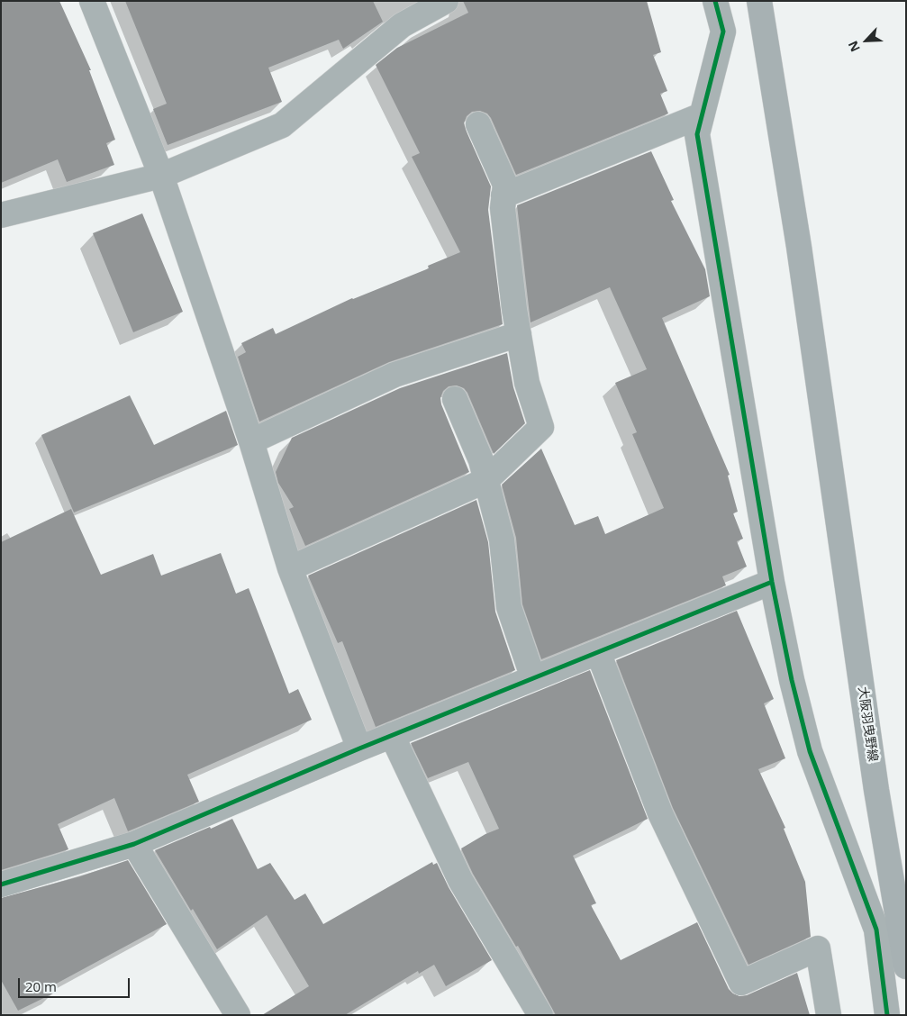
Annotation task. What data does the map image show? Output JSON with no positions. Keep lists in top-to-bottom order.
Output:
{
  "streets": {
    "main road": ["大阪羽曳野線"]
  },
  "scale_bar": "20 m",
  "north": "bottom left"
}
